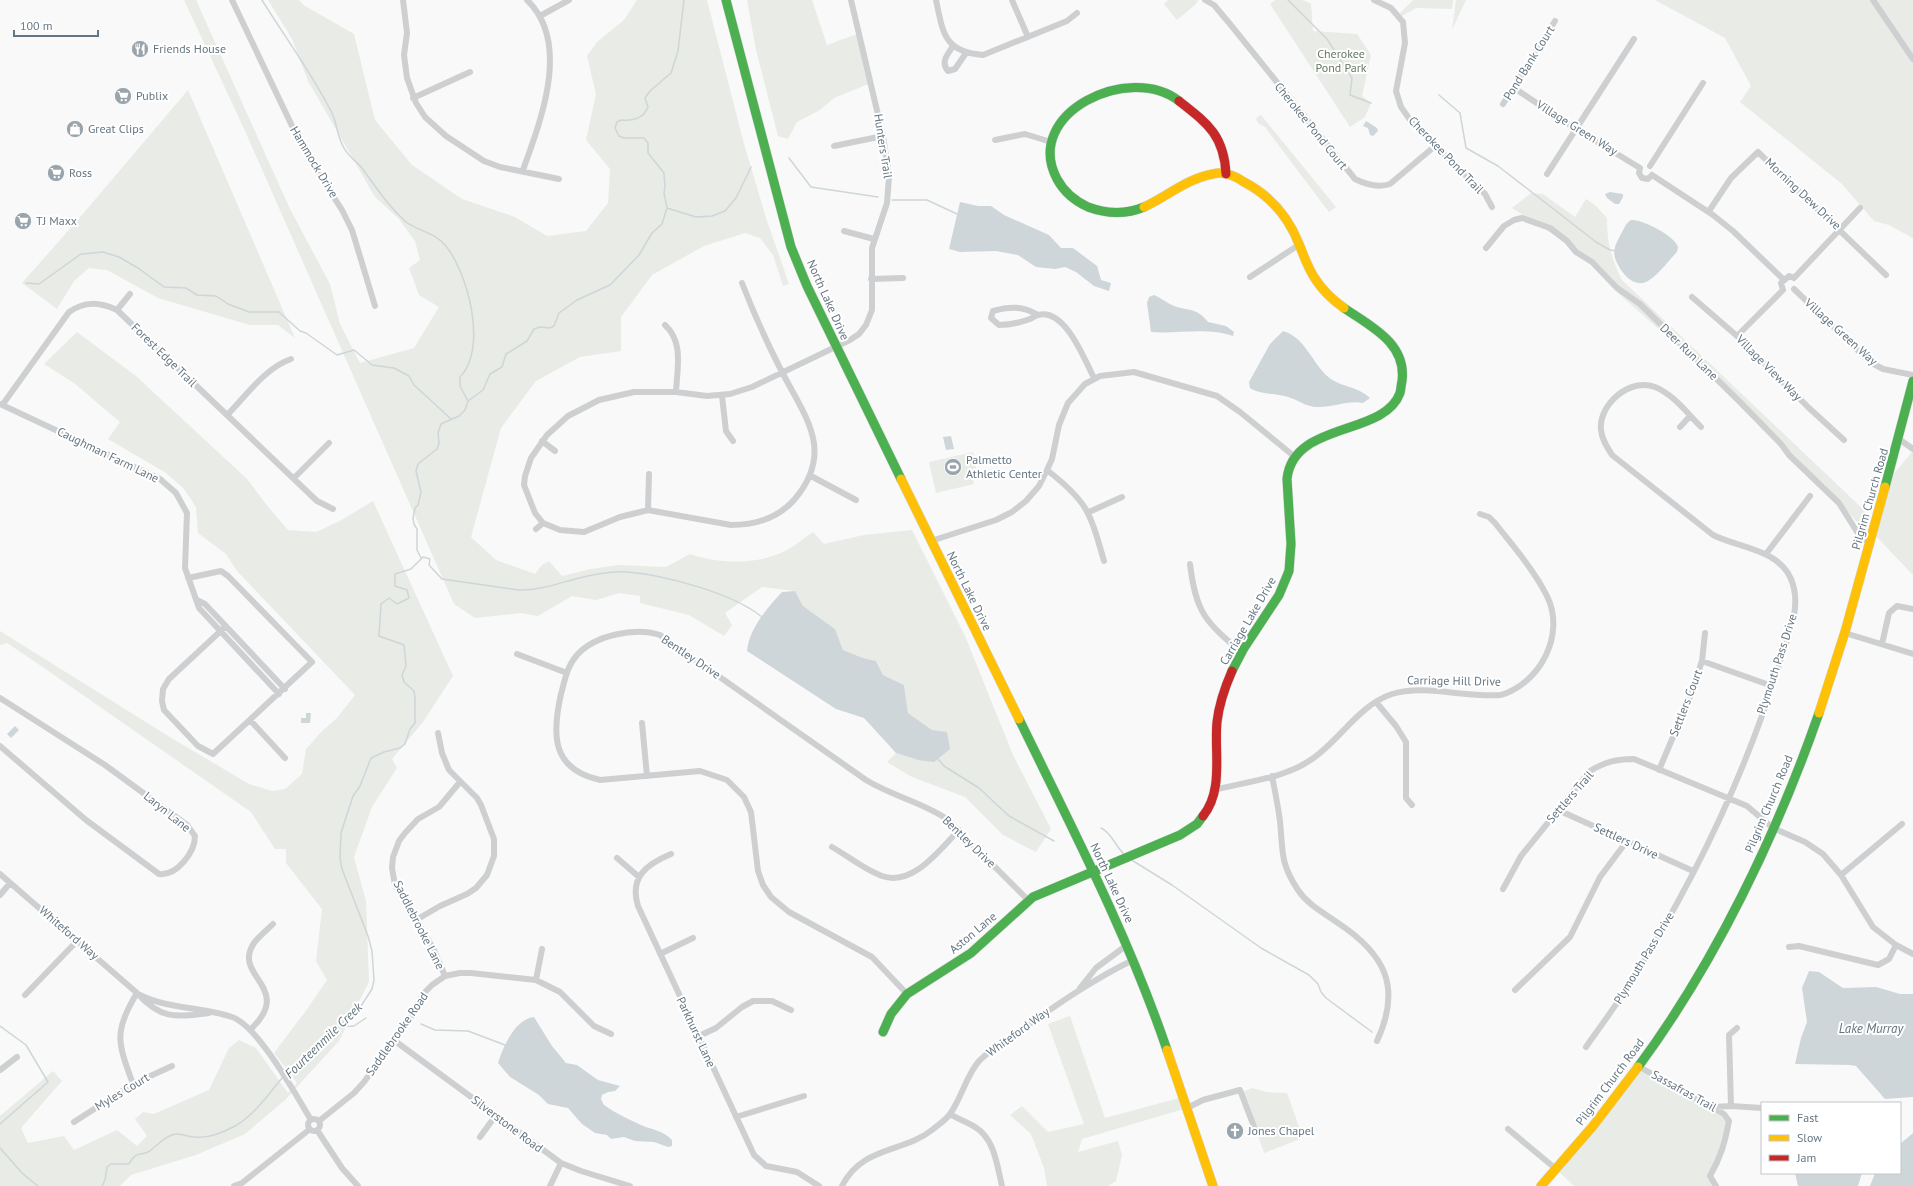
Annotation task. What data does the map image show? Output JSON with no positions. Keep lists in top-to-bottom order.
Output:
{
  "streets": {
    "street": [
      "Pond Bank Court",
      "Cherokee Pond Court",
      "Village Green Way",
      "Hunters Trail",
      "Cherokee Pond Trail",
      "Hammock Drive",
      "Morning Dew Drive",
      "North Lake Drive",
      "Deer Run Lane",
      "Forest Edge Trail",
      "Village View Way",
      "Caughman Farm Lane",
      "Pilgrim Church Road",
      "Carriage Lake Drive",
      "Bentley Drive",
      "Plymouth Pass Drive",
      "Carriage Hill Drive",
      "Settlers Court",
      "Settlers Trail",
      "Laryn Lane",
      "Settlers Drive",
      "Saddlebrooke Lane",
      "Whiteford Way",
      "Aston Lane",
      "Parkhurst Lane",
      "Saddlebrooke Road",
      "Sassafras Trail",
      "Myles Court",
      "Silverstone Road"
    ]
  },
  "crossings": [
    ["Pond Bank Court", "Village Green Way"],
    ["Cherokee Pond Court", "Cherokee Pond Trail"],
    ["Village Green Way", "Morning Dew Drive"],
    ["Hunters Trail", "North Lake Drive"],
    ["North Lake Drive", "Whiteford Way"],
    ["North Lake Drive", "Aston Lane"],
    ["Deer Run Lane", "Pilgrim Church Road"],
    ["Forest Edge Trail", "Caughman Farm Lane"],
    ["Pilgrim Church Road", "Settlers Trail"],
    ["Pilgrim Church Road", "Sassafras Trail"],
    ["Carriage Lake Drive", "Carriage Hill Drive"],
    ["Bentley Drive", "Aston Lane"],
    ["Plymouth Pass Drive", "Settlers Trail"],
    ["Plymouth Pass Drive", "Settlers Drive"],
    ["Settlers Court", "Settlers Trail"],
    ["Settlers Trail", "Settlers Drive"],
    ["Saddlebrooke Lane", "Saddlebrooke Road"],
    ["Whiteford Way", "Saddlebrooke Road"],
    ["Saddlebrooke Road", "Silverstone Road"]
  ],
  "water": ["Lake Murray", "Fourteenmile Creek"],
  "parks": ["Cherokee Pond Park"],
  "places": {
    "restaurant": ["Friends House"],
    "supermarket": ["Publix", "Ross", "TJ Maxx"],
    "shop": ["Great Clips"],
    "sports": ["Palmetto Athletic Center"],
    "church": ["Jones Chapel"]
  },
  "legend": ["Fast", "Slow", "Jam"],
  "scale_bar": "100 m"
}
